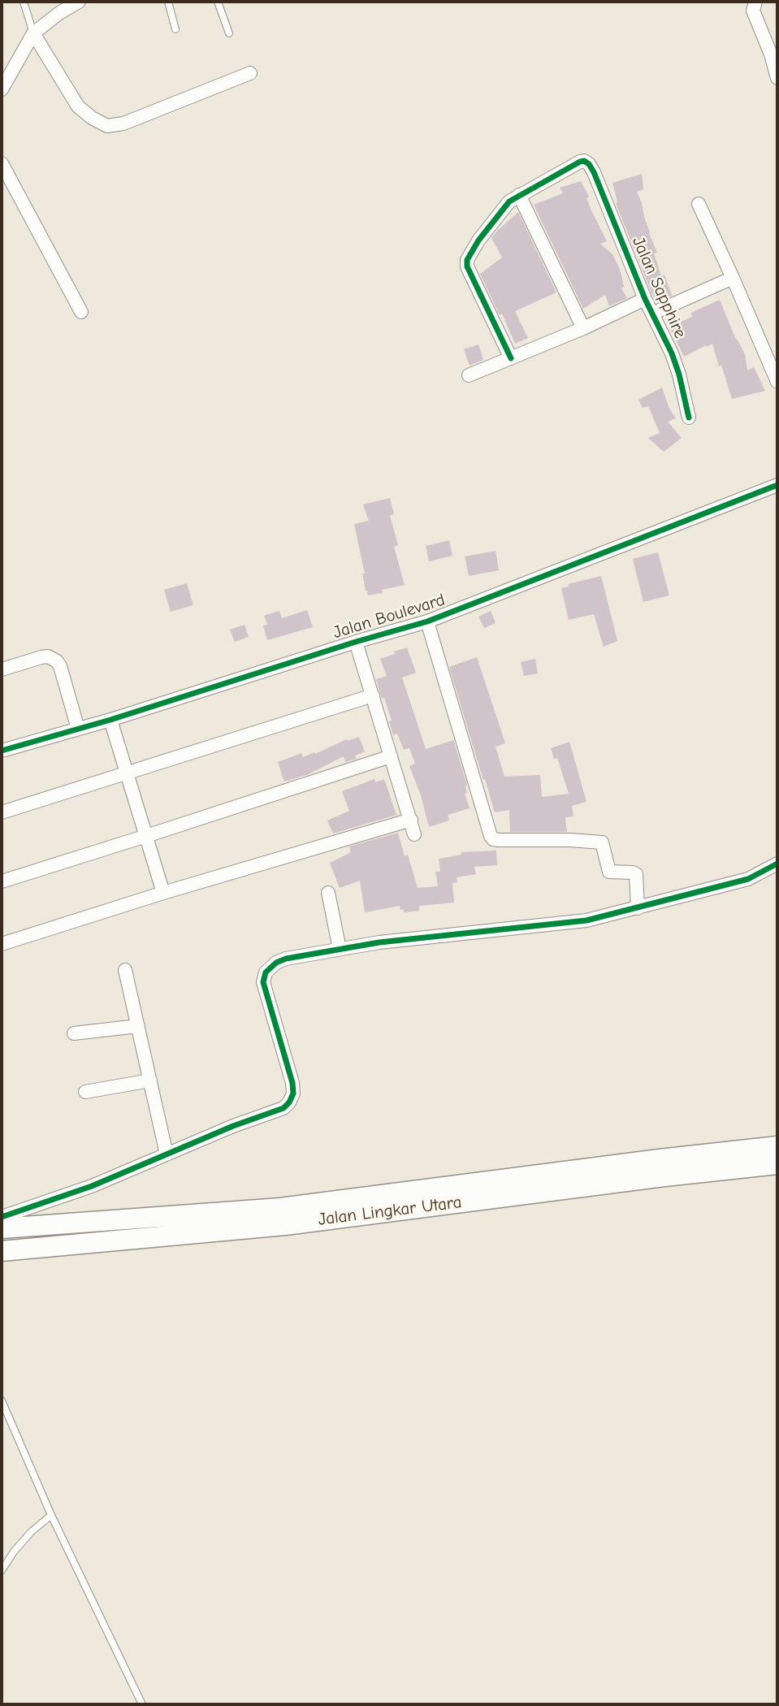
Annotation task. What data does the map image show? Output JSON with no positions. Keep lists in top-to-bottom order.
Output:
{
  "streets": {
    "main road": ["Jalan Lingkar Utara"],
    "street": ["Jalan Sapphire", "Jalan Boulevard"]
  }
}
